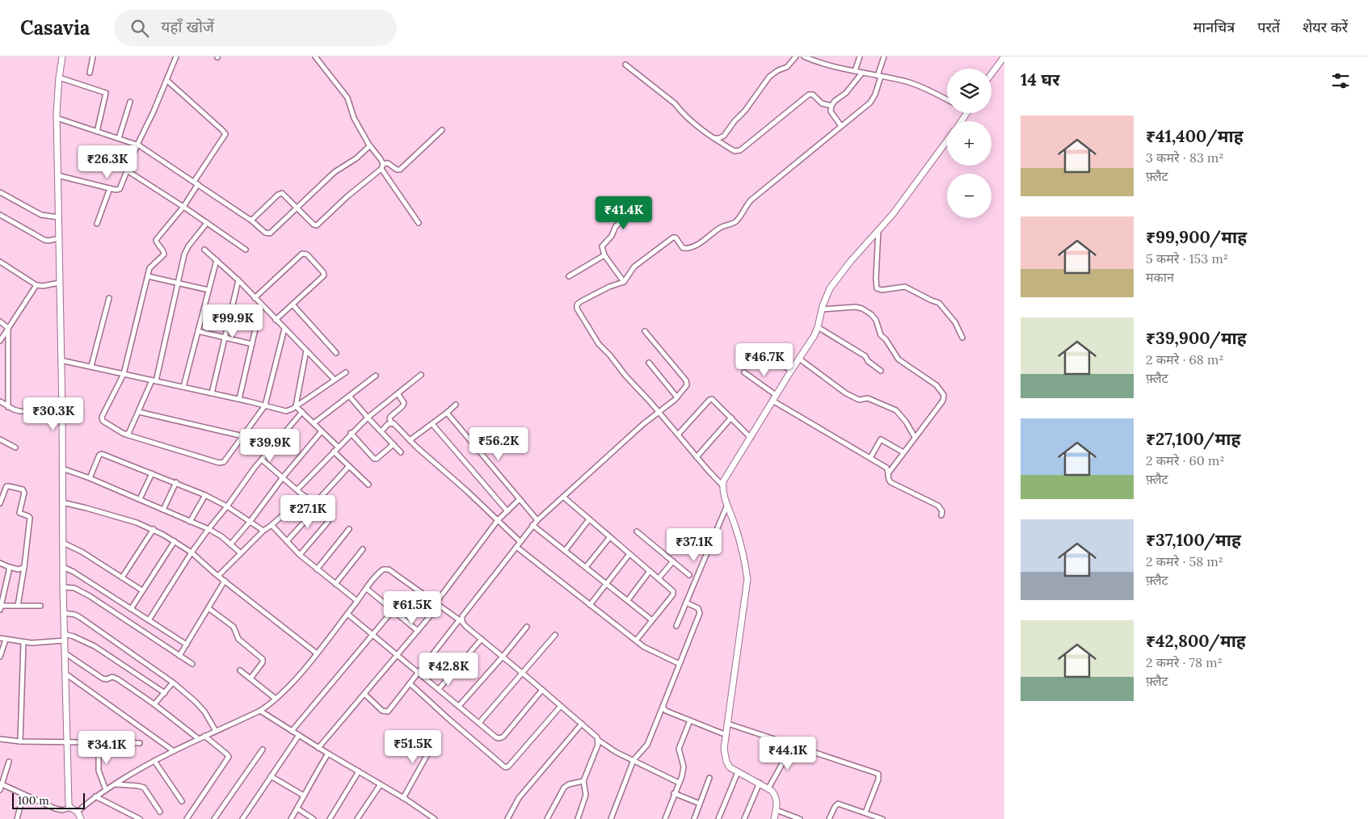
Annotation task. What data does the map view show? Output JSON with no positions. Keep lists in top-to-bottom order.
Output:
{
  "scale_bar": "100 m",
  "page": {
    "header": "Casavia",
    "search": "यहाँ खोजें",
    "nav": ["मानचित्र", "परतें", "शेयर करें"],
    "heading": "14 घर",
    "map_buttons": ["+", "−"],
    "list": [
      {
        "name": "₹41,400/माह",
        "note": "3 कमरे · 83 m² · फ़्लैट"
      },
      {
        "name": "₹99,900/माह",
        "note": "5 कमरे · 153 m² · मकान"
      },
      {
        "name": "₹39,900/माह",
        "note": "2 कमरे · 68 m² · फ़्लैट"
      },
      {
        "name": "₹27,100/माह",
        "note": "2 कमरे · 60 m² · फ़्लैट"
      },
      {
        "name": "₹37,100/माह",
        "note": "2 कमरे · 58 m² · फ़्लैट"
      },
      {
        "name": "₹42,800/माह",
        "note": "2 कमरे · 78 m² · फ़्लैट"
      }
    ],
    "price": [
      "₹26.3K",
      "₹41.4K",
      "₹99.9K",
      "₹46.7K",
      "₹30.3K",
      "₹56.2K",
      "₹39.9K",
      "₹27.1K",
      "₹37.1K",
      "₹61.5K",
      "₹42.8K",
      "₹51.5K",
      "₹34.1K",
      "₹44.1K"
    ],
    "scale": "100 m"
  }
}
